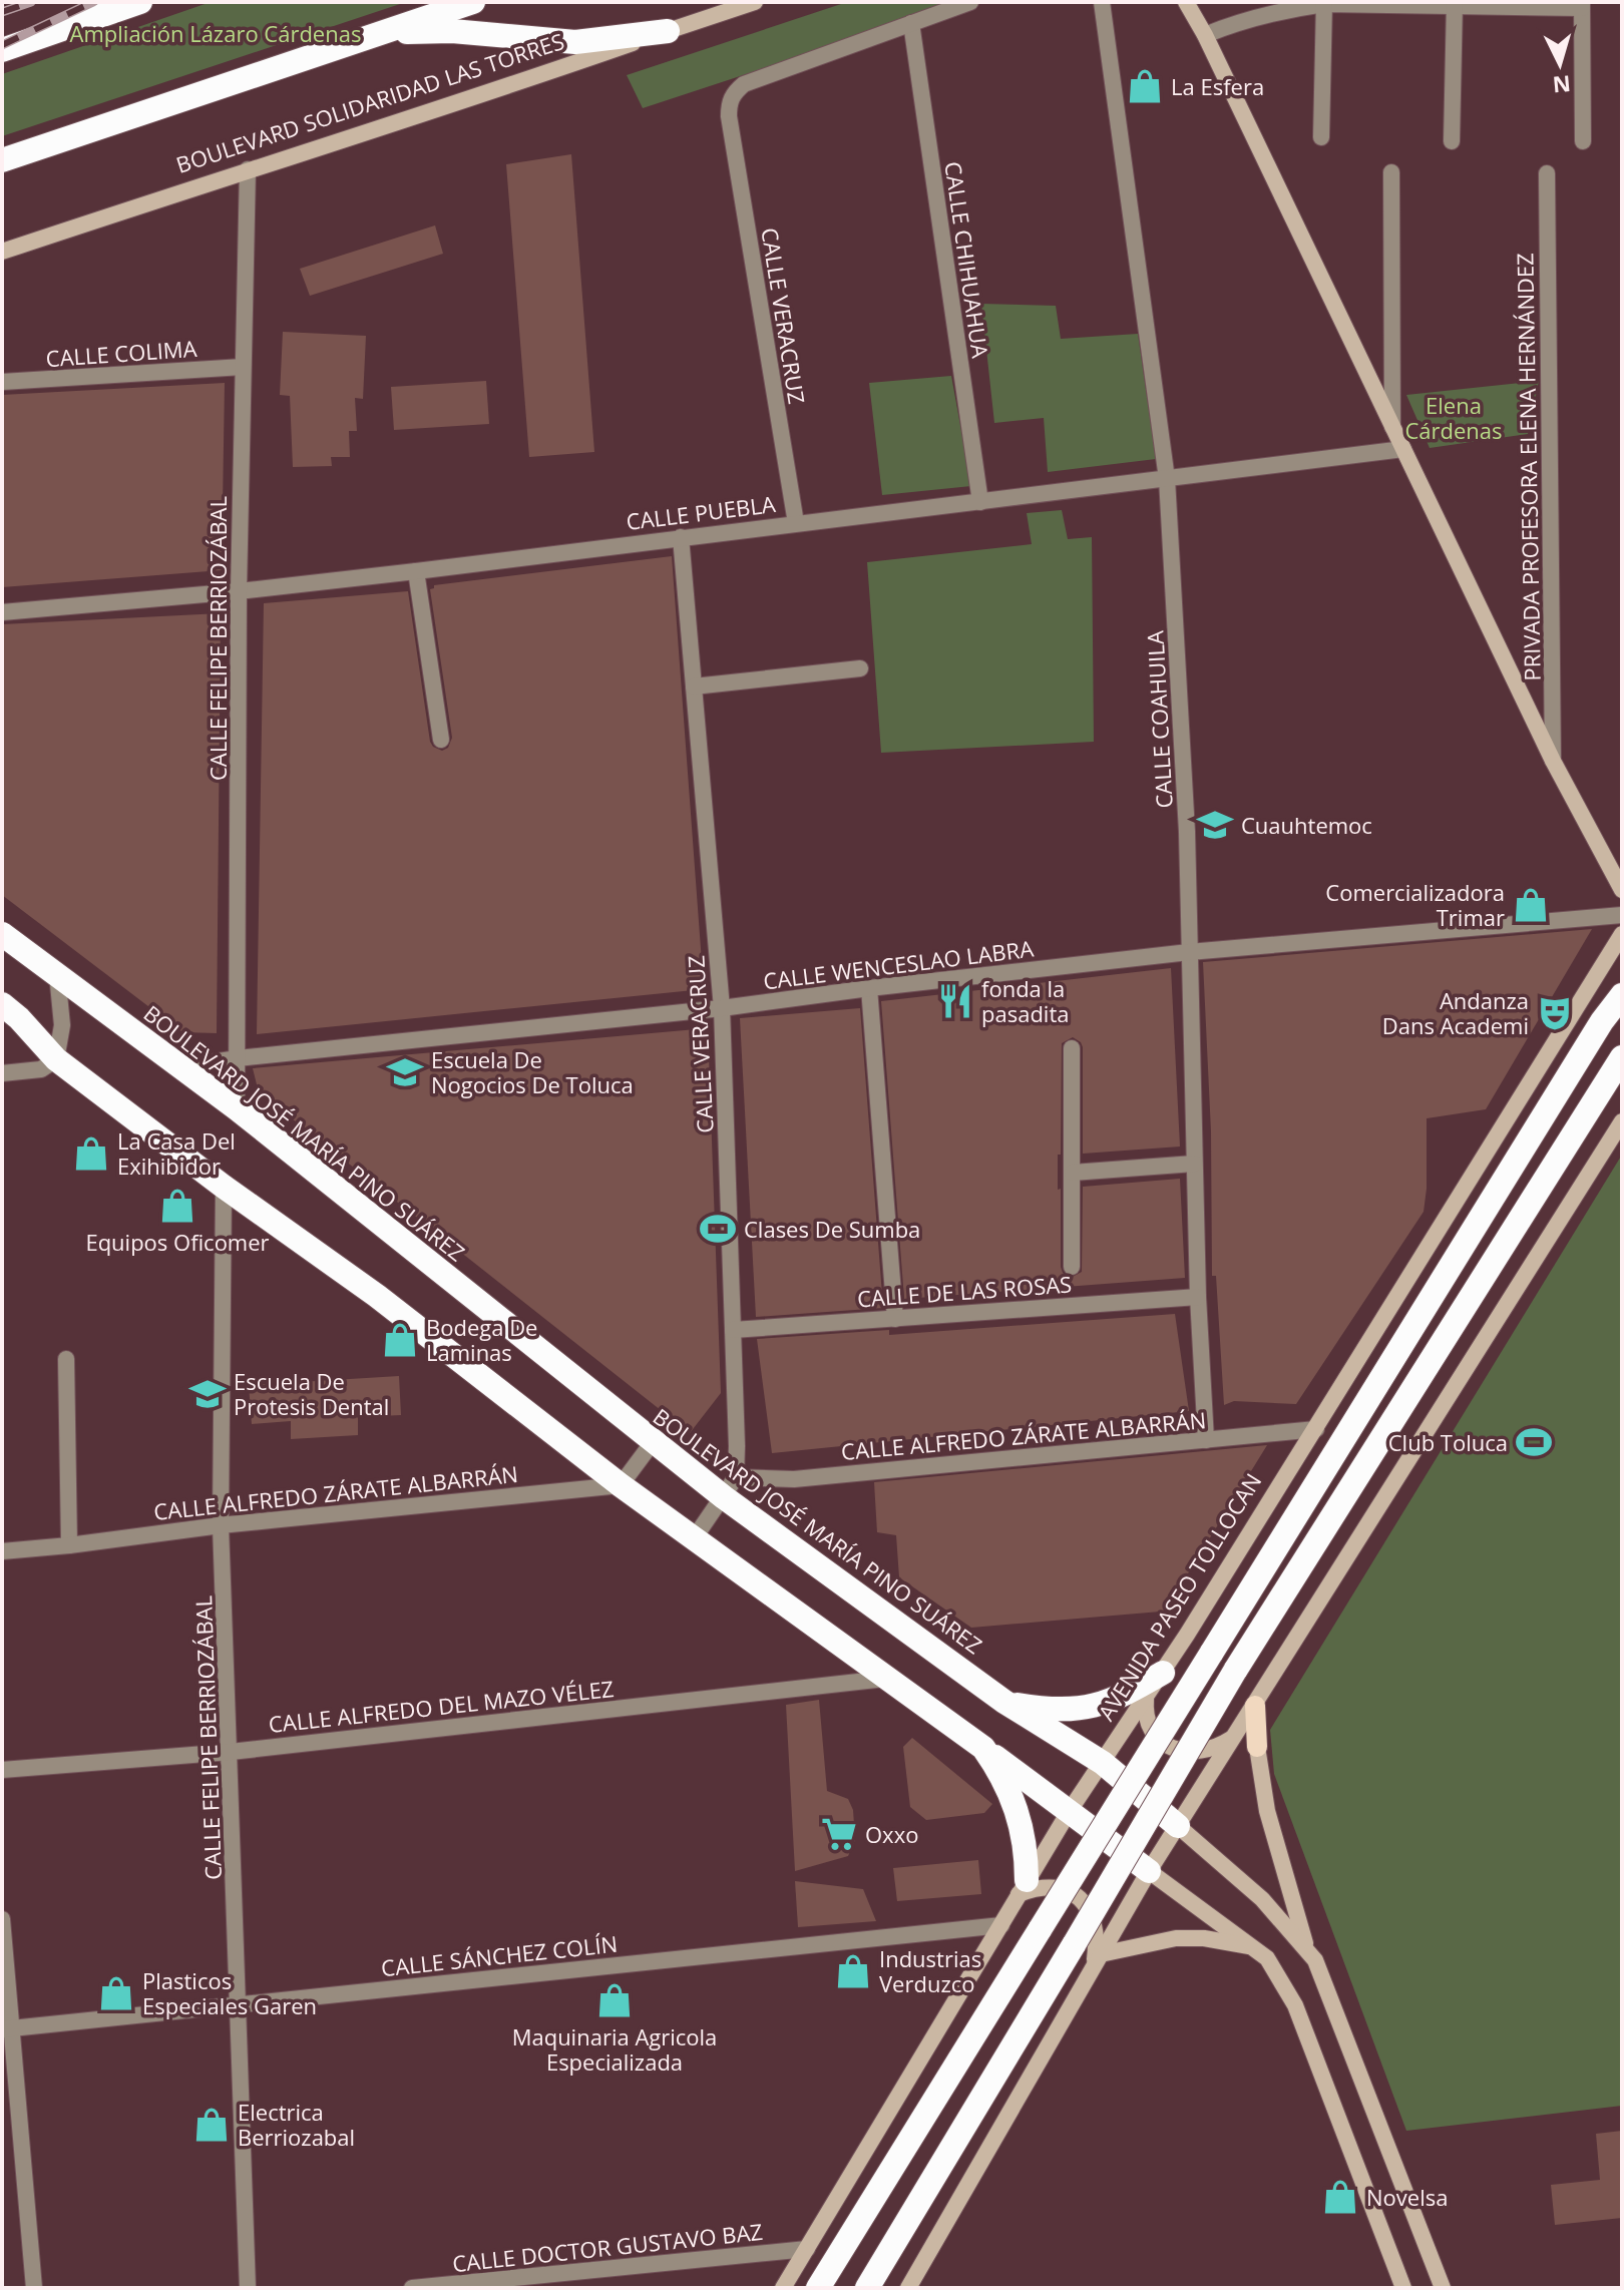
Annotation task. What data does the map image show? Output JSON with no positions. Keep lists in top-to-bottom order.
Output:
{
  "streets": {
    "highway": ["BOULEVARD JOSÉ MARÍA PINO SUÁREZ"],
    "main road": ["BOULEVARD SOLIDARIDAD LAS TORRES", "AVENIDA PASEO TOLLOCAN"],
    "street": [
      "CALLE CHIHUAHUA",
      "CALLE VERACRUZ",
      "CALLE COLIMA",
      "PRIVADA PROFESORA ELENA HERNÁNDEZ",
      "CALLE PUEBLA",
      "CALLE FELIPE BERRIOZÁBAL",
      "CALLE COAHUILA",
      "CALLE WENCESLAO LABRA",
      "CALLE DE LAS ROSAS",
      "CALLE ALFREDO ZÁRATE ALBARRÁN",
      "CALLE ALFREDO DEL MAZO VÉLEZ",
      "CALLE SÁNCHEZ COLÍN",
      "CALLE DOCTOR GUSTAVO BAZ"
    ]
  },
  "crossings": [
    ["BOULEVARD SOLIDARIDAD LAS TORRES", "CALLE FELIPE BERRIOZÁBAL"],
    ["CALLE CHIHUAHUA", "CALLE VERACRUZ"],
    ["CALLE CHIHUAHUA", "CALLE PUEBLA"],
    ["CALLE VERACRUZ", "CALLE PUEBLA"],
    ["CALLE VERACRUZ", "CALLE WENCESLAO LABRA"],
    ["CALLE VERACRUZ", "BOULEVARD JOSÉ MARÍA PINO SUÁREZ"],
    ["CALLE VERACRUZ", "CALLE DE LAS ROSAS"],
    ["CALLE VERACRUZ", "CALLE ALFREDO ZÁRATE ALBARRÁN"],
    ["CALLE COLIMA", "CALLE FELIPE BERRIOZÁBAL"],
    ["CALLE PUEBLA", "CALLE FELIPE BERRIOZÁBAL"],
    ["CALLE PUEBLA", "CALLE COAHUILA"],
    ["CALLE FELIPE BERRIOZÁBAL", "CALLE WENCESLAO LABRA"],
    ["CALLE FELIPE BERRIOZÁBAL", "BOULEVARD JOSÉ MARÍA PINO SUÁREZ"],
    ["CALLE FELIPE BERRIOZÁBAL", "CALLE ALFREDO ZÁRATE ALBARRÁN"],
    ["CALLE FELIPE BERRIOZÁBAL", "CALLE ALFREDO DEL MAZO VÉLEZ"],
    ["CALLE FELIPE BERRIOZÁBAL", "CALLE SÁNCHEZ COLÍN"],
    ["CALLE COAHUILA", "CALLE WENCESLAO LABRA"],
    ["CALLE COAHUILA", "CALLE DE LAS ROSAS"],
    ["CALLE COAHUILA", "CALLE ALFREDO ZÁRATE ALBARRÁN"],
    ["CALLE WENCESLAO LABRA", "BOULEVARD JOSÉ MARÍA PINO SUÁREZ"],
    ["BOULEVARD JOSÉ MARÍA PINO SUÁREZ", "CALLE ALFREDO ZÁRATE ALBARRÁN"],
    ["BOULEVARD JOSÉ MARÍA PINO SUÁREZ", "AVENIDA PASEO TOLLOCAN"],
    ["CALLE ALFREDO ZÁRATE ALBARRÁN", "AVENIDA PASEO TOLLOCAN"],
    ["AVENIDA PASEO TOLLOCAN", "CALLE SÁNCHEZ COLÍN"],
    ["AVENIDA PASEO TOLLOCAN", "CALLE DOCTOR GUSTAVO BAZ"]
  ],
  "parks": ["Ampliación Lázaro Cárdenas", "Elena Cárdenas"],
  "places": {
    "shop": [
      "La Esfera",
      "Comercializadora Trimar",
      "La Casa Del Exihibidor",
      "Equipos Oficomer",
      "Bodega De Laminas",
      "Industrias Verduzco",
      "Plasticos Especiales Garen",
      "Maquinaria Agricola Especializada",
      "Electrica Berriozabal",
      "Novelsa"
    ],
    "school or university": ["Cuauhtemoc", "Escuela De Nogocios De Toluca", "Escuela De Protesis Dental"],
    "restaurant": ["fonda la pasadita"],
    "theatre": ["Andanza Dans Academi"],
    "sports": ["Clases De Sumba", "Club Toluca"],
    "supermarket": ["Oxxo"]
  },
  "north": "bottom"
}
